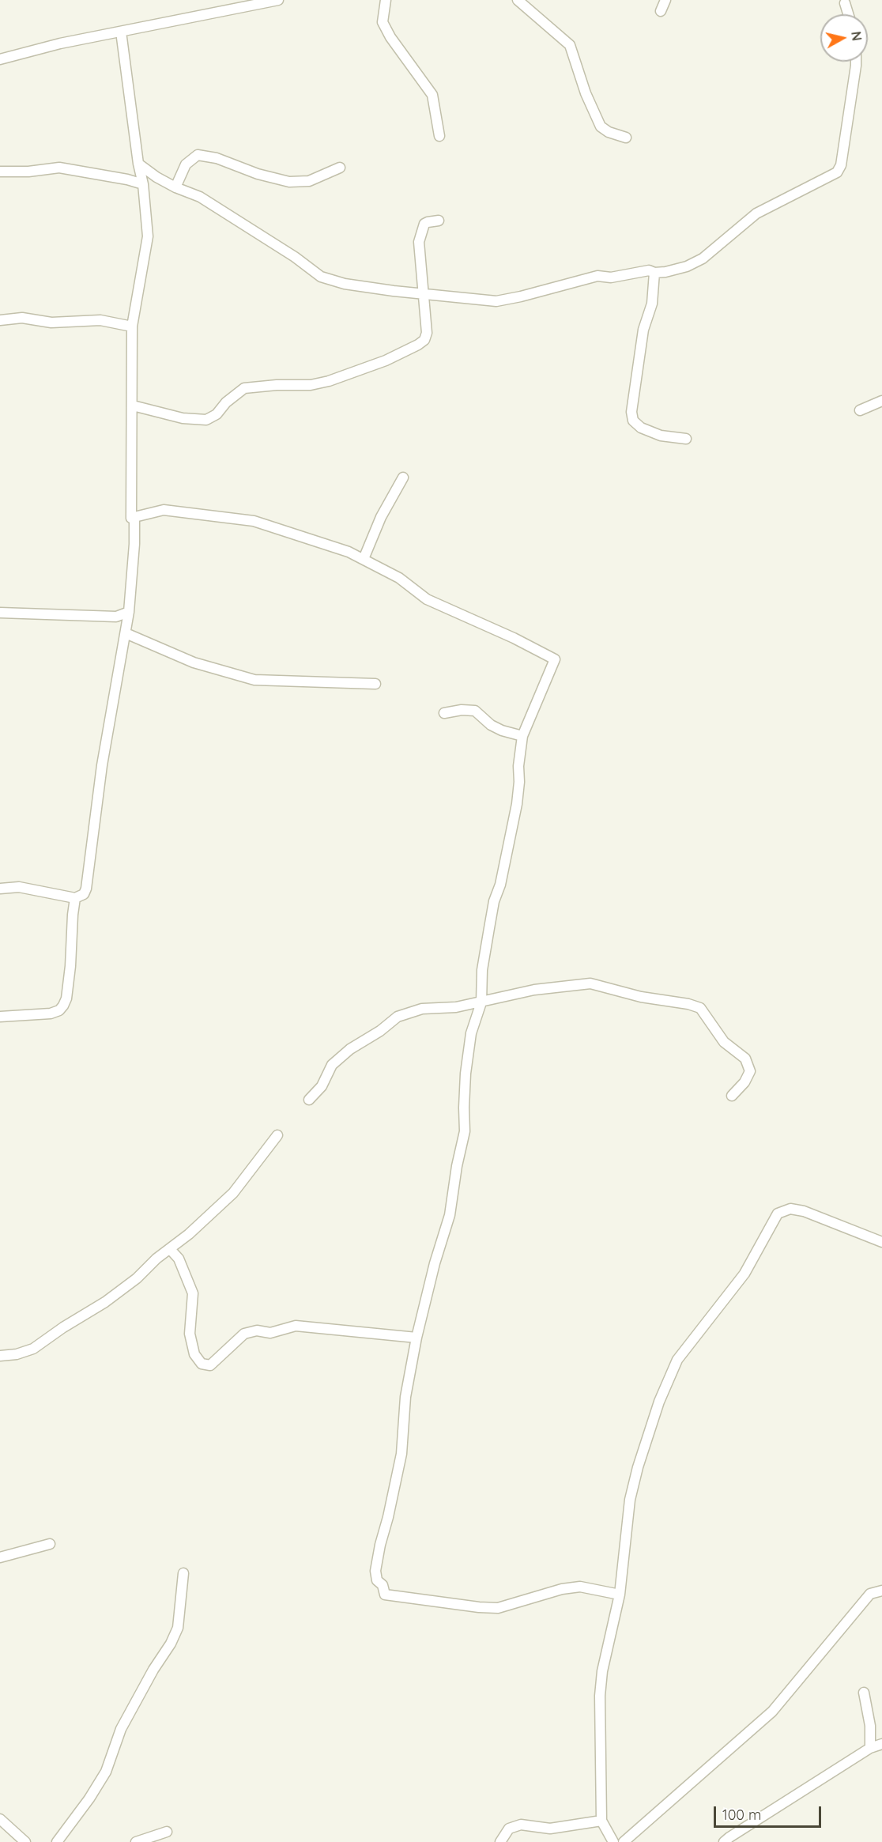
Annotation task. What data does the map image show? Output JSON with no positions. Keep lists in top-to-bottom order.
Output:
{
  "scale_bar": "100 m",
  "north": "right"
}
